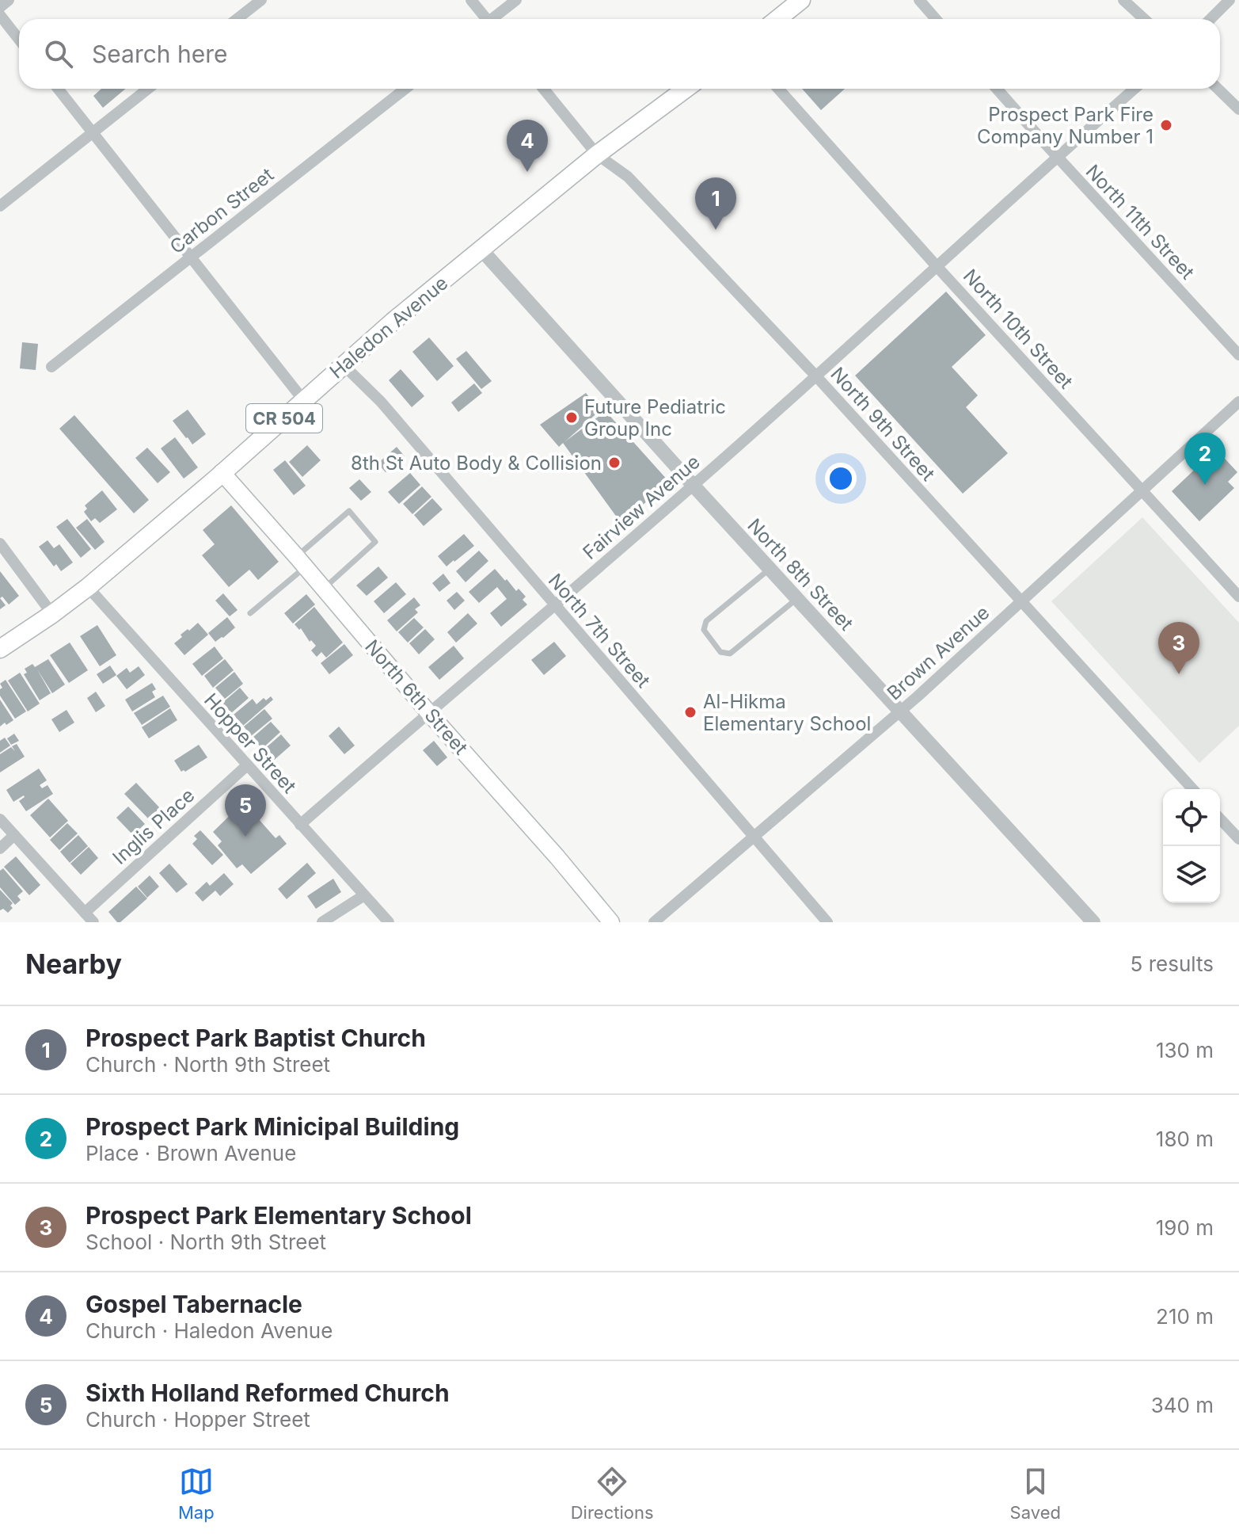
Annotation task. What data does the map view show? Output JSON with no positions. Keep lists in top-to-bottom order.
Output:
{
  "streets": {
    "main road": ["Haledon Avenue", "CR 504", "North 6th Street"],
    "street": [
      "Carbon Street",
      "North 11th Street",
      "North 10th Street",
      "North 9th Street",
      "Fairview Avenue",
      "North 8th Street",
      "North 7th Street",
      "Brown Avenue",
      "Hopper Street",
      "Inglis Place"
    ]
  },
  "crossings": [
    ["North 11th Street", "Fairview Avenue"],
    ["Haledon Avenue", "North 9th Street"],
    ["Haledon Avenue", "North 8th Street"],
    ["Haledon Avenue", "North 7th Street"],
    ["Haledon Avenue", "North 6th Street"],
    ["Haledon Avenue", "Hopper Street"],
    ["North 10th Street", "Fairview Avenue"],
    ["North 10th Street", "Brown Avenue"],
    ["North 9th Street", "Fairview Avenue"],
    ["North 9th Street", "Brown Avenue"],
    ["Fairview Avenue", "North 8th Street"],
    ["Fairview Avenue", "North 7th Street"],
    ["Fairview Avenue", "North 6th Street"],
    ["Fairview Avenue", "Hopper Street"],
    ["North 8th Street", "Brown Avenue"],
    ["North 7th Street", "Brown Avenue"],
    ["Hopper Street", "Inglis Place"]
  ],
  "places": [
    "Prospect Park Fire Company Number 1",
    "Future Pediatric Group Inc",
    "8th St Auto Body & Collision",
    "Al-Hikma Elementary School"
  ],
  "page": {
    "search": "Search here",
    "pins": [
      "4",
      "1",
      "2",
      "3",
      "5"
    ],
    "heading": ["Nearby", "5 results"],
    "list": [
      {
        "mark": "1",
        "name": "Prospect Park Baptist Church",
        "note": "Church · North 9th Street",
        "value": "130 m"
      },
      {
        "mark": "2",
        "name": "Prospect Park Minicipal Building",
        "note": "Place · Brown Avenue",
        "value": "180 m"
      },
      {
        "mark": "3",
        "name": "Prospect Park Elementary School",
        "note": "School · North 9th Street",
        "value": "190 m"
      },
      {
        "mark": "4",
        "name": "Gospel Tabernacle",
        "note": "Church · Haledon Avenue",
        "value": "210 m"
      },
      {
        "mark": "5",
        "name": "Sixth Holland Reformed Church",
        "note": "Church · Hopper Street",
        "value": "340 m"
      }
    ],
    "nav": ["Map", "Directions", "Saved"]
  }
}
